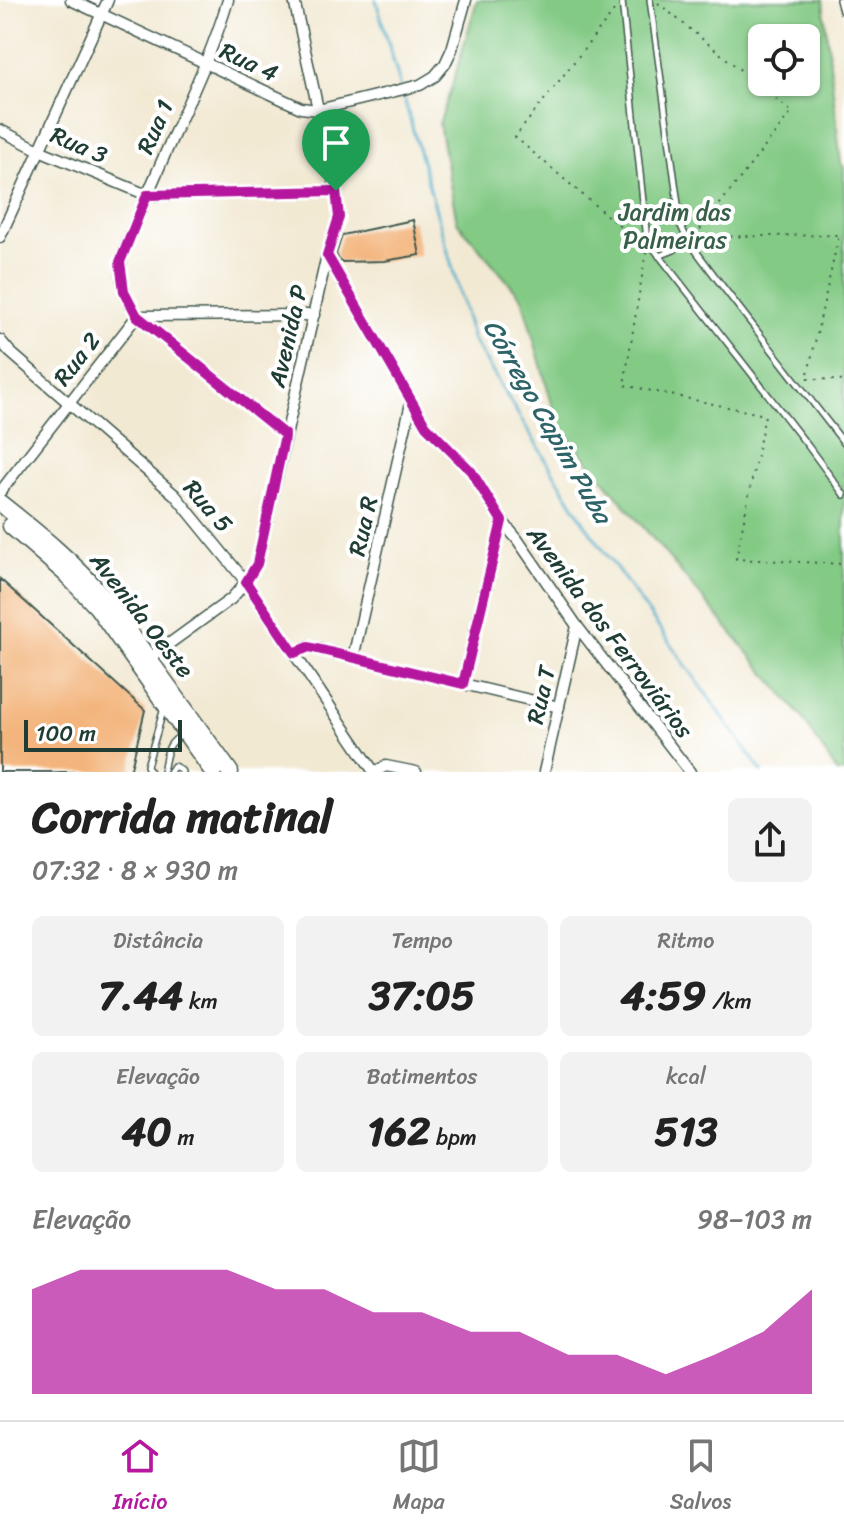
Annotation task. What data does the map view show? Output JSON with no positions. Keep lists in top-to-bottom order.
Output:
{
  "streets": {
    "main road": ["Avenida Oeste"],
    "street": [
      "Rua 4",
      "Rua 1",
      "Rua 3",
      "Avenida P",
      "Rua 2",
      "Rua 5",
      "Rua R",
      "Avenida dos Ferroviários",
      "Rua T"
    ]
  },
  "crossings": [
    ["Rua 4", "Rua 1"],
    ["Rua 1", "Rua 3"],
    ["Rua 1", "Avenida P"],
    ["Rua 1", "Rua 2"],
    ["Avenida P", "Rua 5"],
    ["Avenida P", "Avenida Oeste"],
    ["Avenida P", "Avenida dos Ferroviários"],
    ["Rua 2", "Rua 5"],
    ["Rua R", "Avenida dos Ferroviários"],
    ["Avenida dos Ferroviários", "Rua T"]
  ],
  "water": ["Córrego Capim Puba"],
  "parks": ["Jardim das Palmeiras"],
  "scale_bar": "100 m",
  "page": {
    "scale": "100 m",
    "heading": ["Corrida matinal", "07:32 · 8 × 930 m"],
    "stats": [
      ["Distância", "7.44 km"],
      ["Tempo", "37:05"],
      ["Ritmo", "4:59 /km"],
      ["Elevação", "40 m"],
      ["Batimentos", "162 bpm"],
      ["kcal", "513"]
    ],
    "chart": ["Elevação", "98–103 m"],
    "tabs": ["Início", "Mapa", "Salvos"]
  }
}
